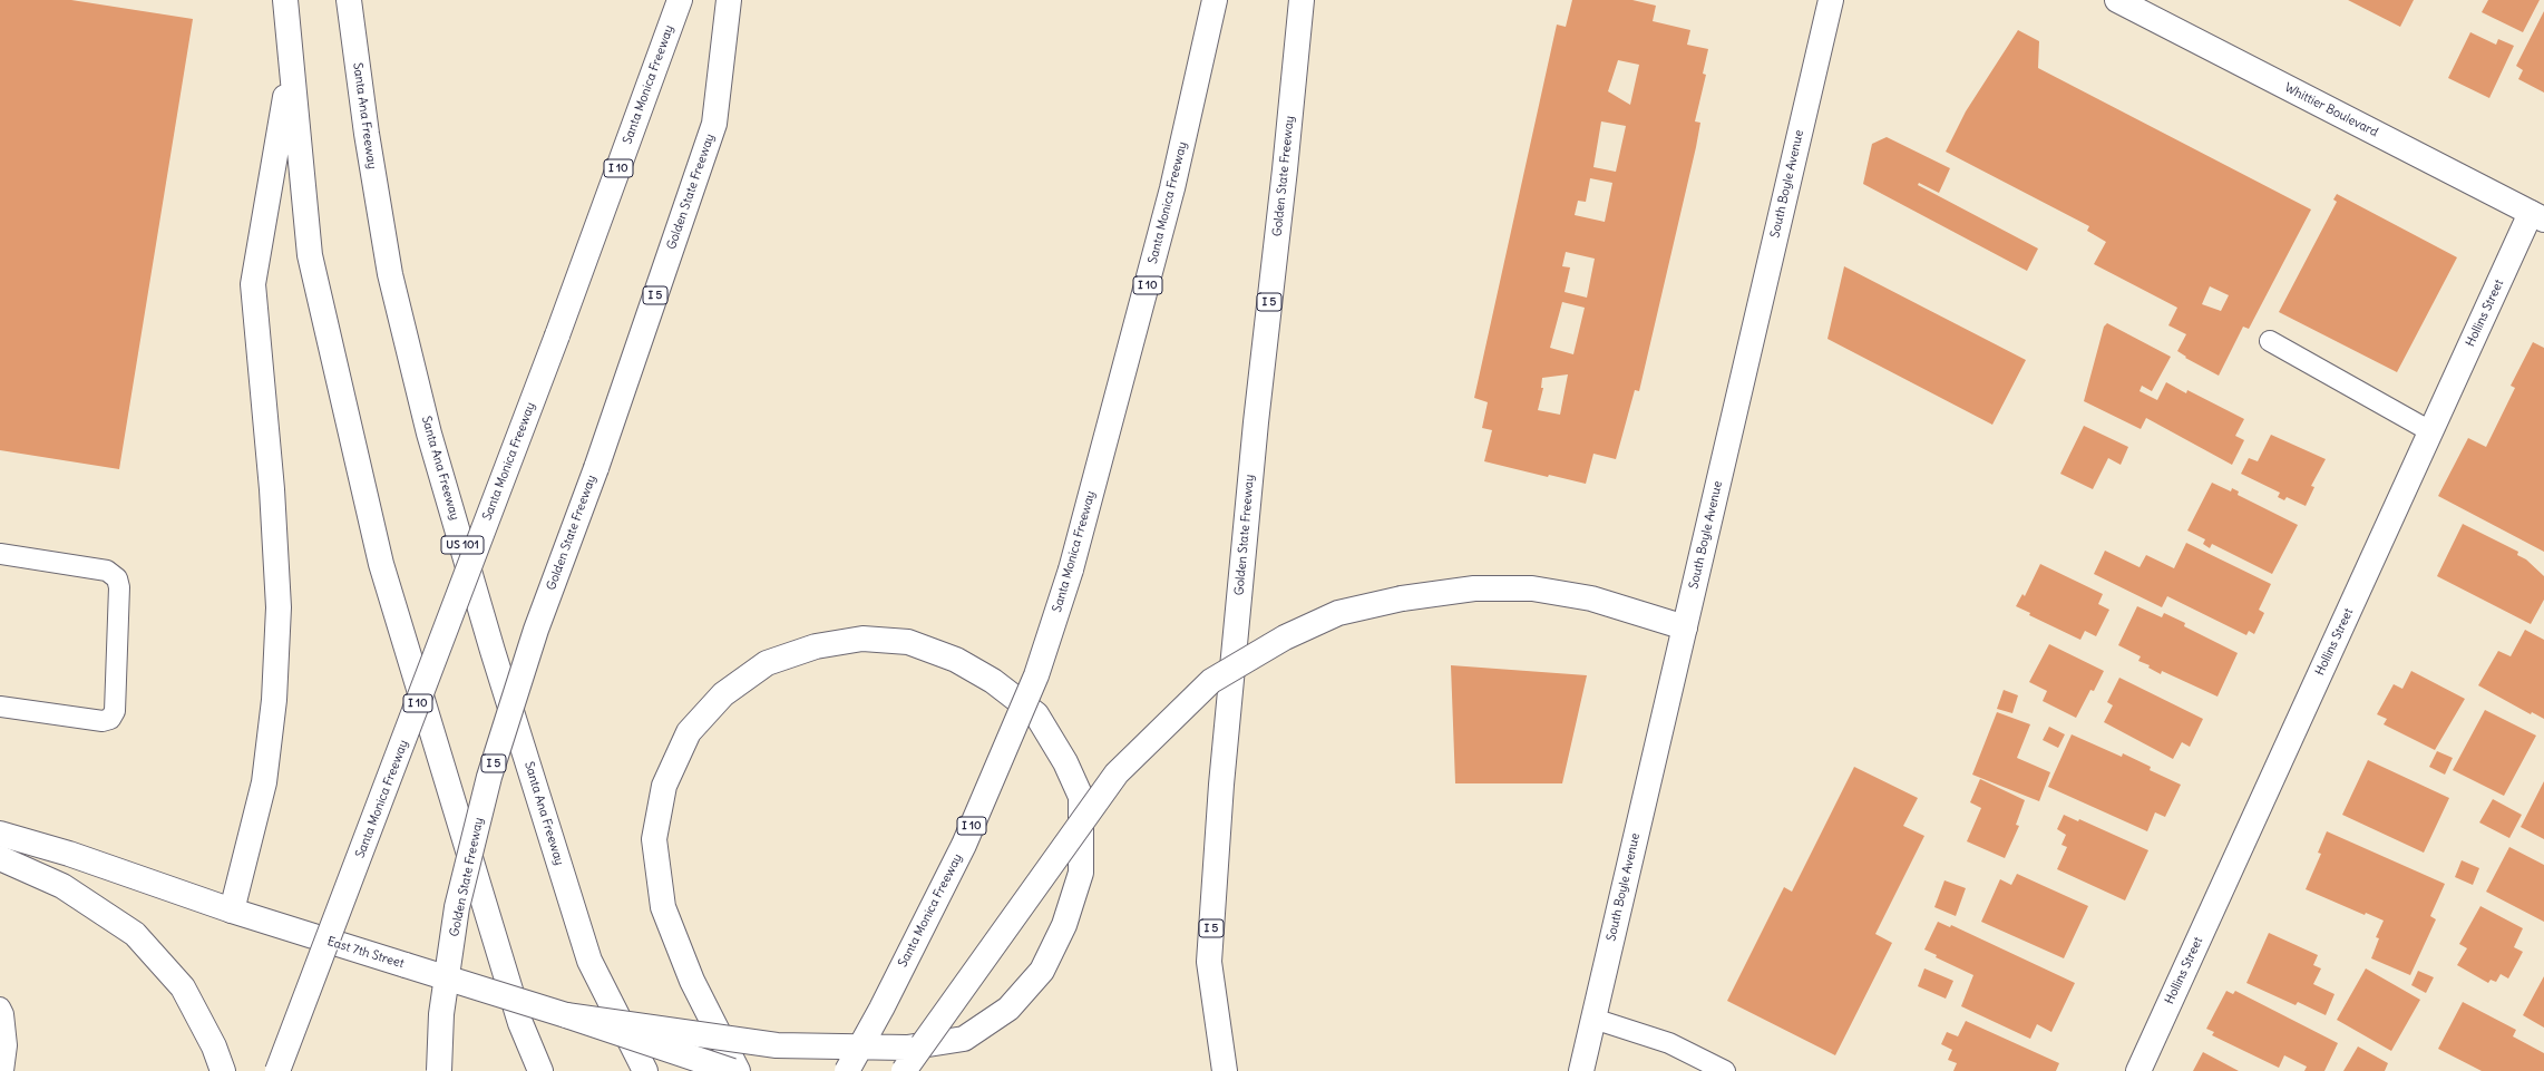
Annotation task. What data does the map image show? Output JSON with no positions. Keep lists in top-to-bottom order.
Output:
{
  "streets": {
    "main road": [
      "Santa Monica Freeway",
      "Whittier Boulevard",
      "Santa Ana Freeway",
      "I 10",
      "Golden State Freeway",
      "South Boyle Avenue",
      "I 5",
      "Hollins Street",
      "US 101",
      "East 7th Street"
    ]
  },
  "crossings": [
    ["Whittier Boulevard", "Hollins Street"]
  ]
}
